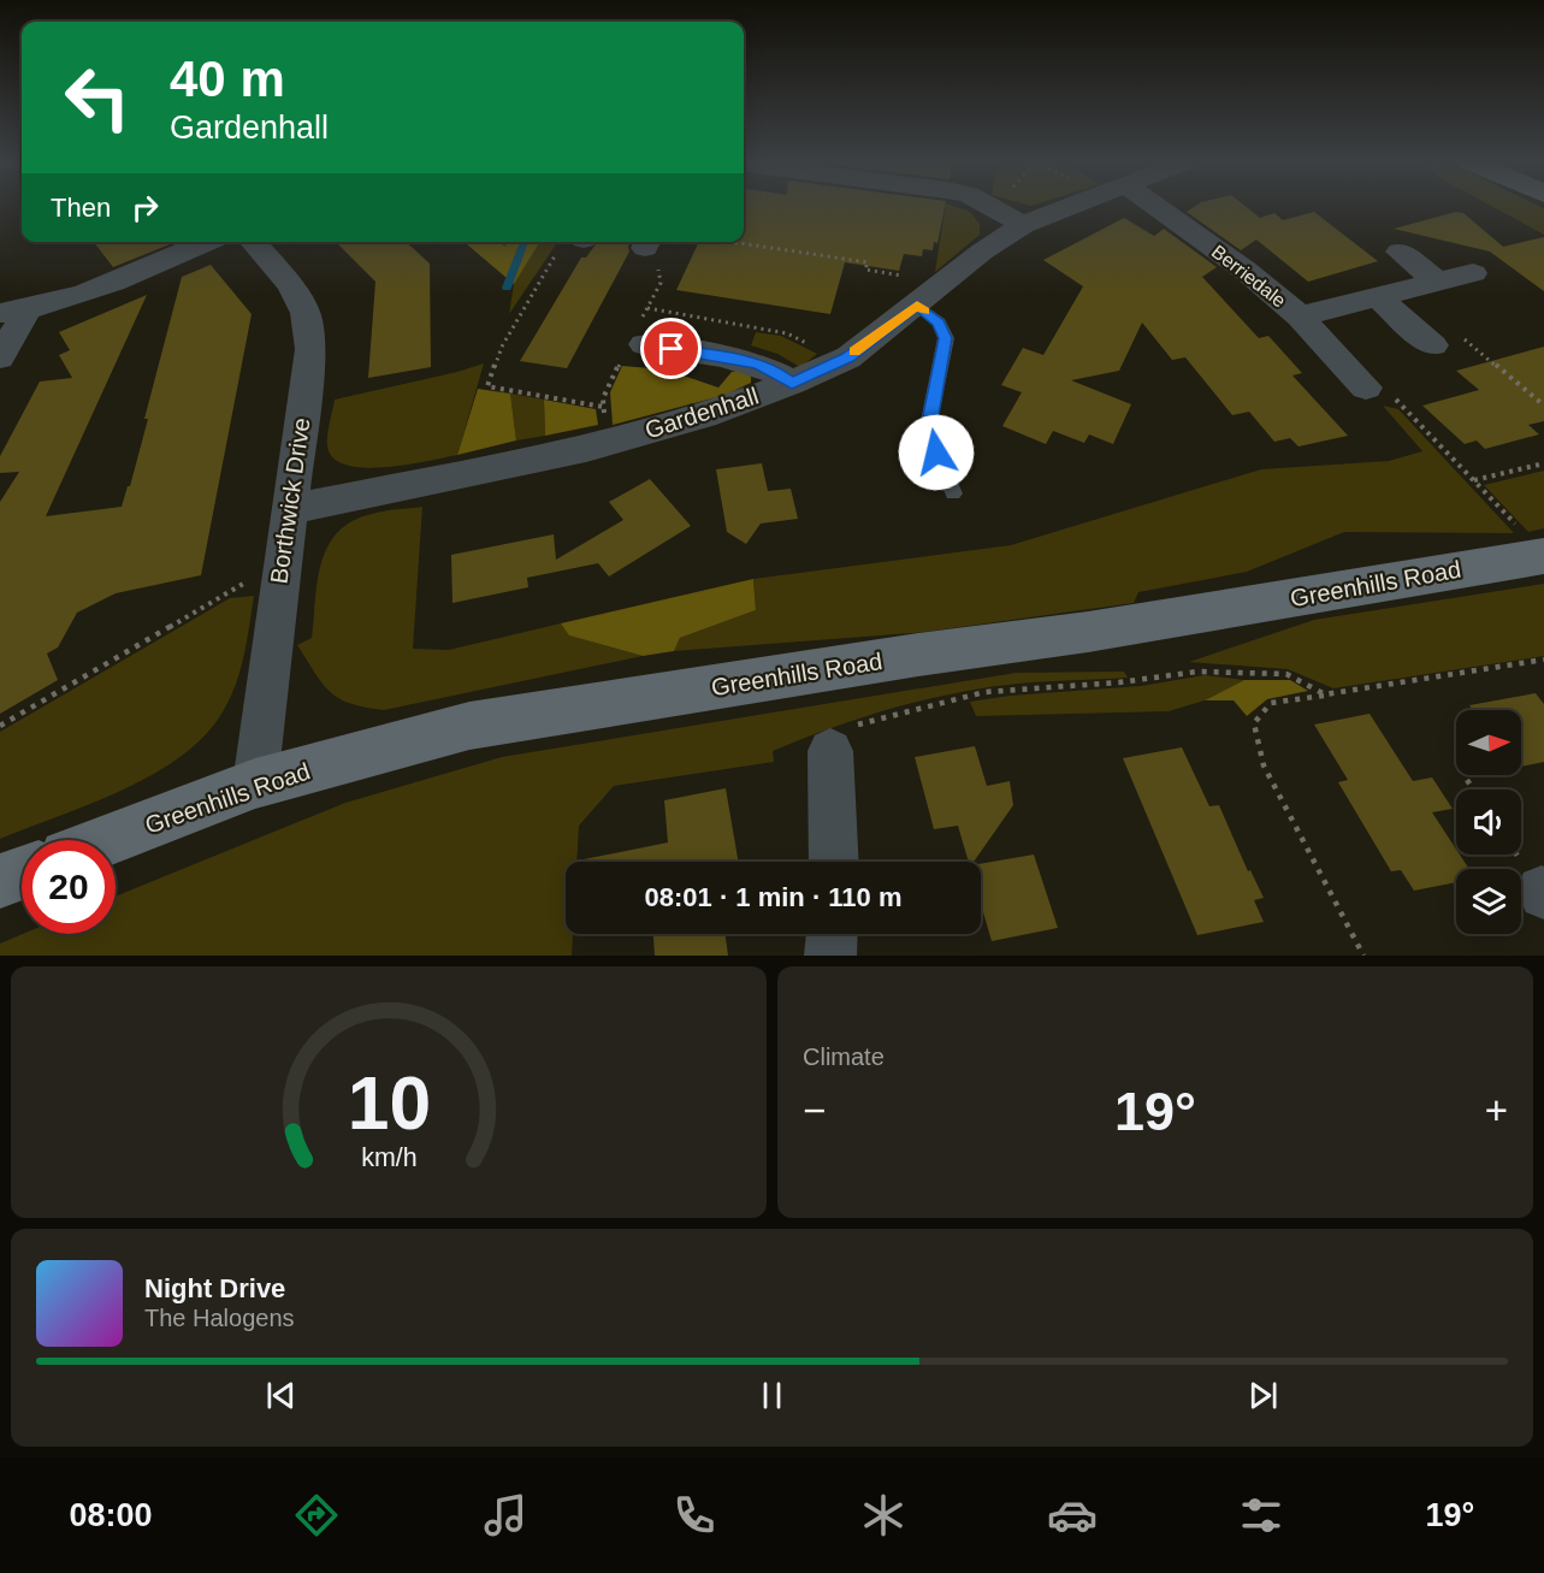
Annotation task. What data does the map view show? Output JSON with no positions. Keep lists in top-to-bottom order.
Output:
{
  "streets": {
    "street": [
      "Berriedale",
      "Gardenhall",
      "Borthwick Drive",
      "Greenhills Road"
    ]
  },
  "crossings": [
    ["Gardenhall", "Borthwick Drive"],
    ["Borthwick Drive", "Greenhills Road"]
  ],
  "north": "right",
  "page": {
    "turn": ["40 m", "Gardenhall"],
    "then": "Then",
    "limit": "20",
    "trip": "08:01 · 1 min · 110 m",
    "tile": "Climate",
    "heat": ["−", "19°", "+"],
    "song": ["Night Drive", "The Halogens"],
    "tabs": ["08:00", "19°"],
    "gauge": ["10", "km/h"]
  }
}
